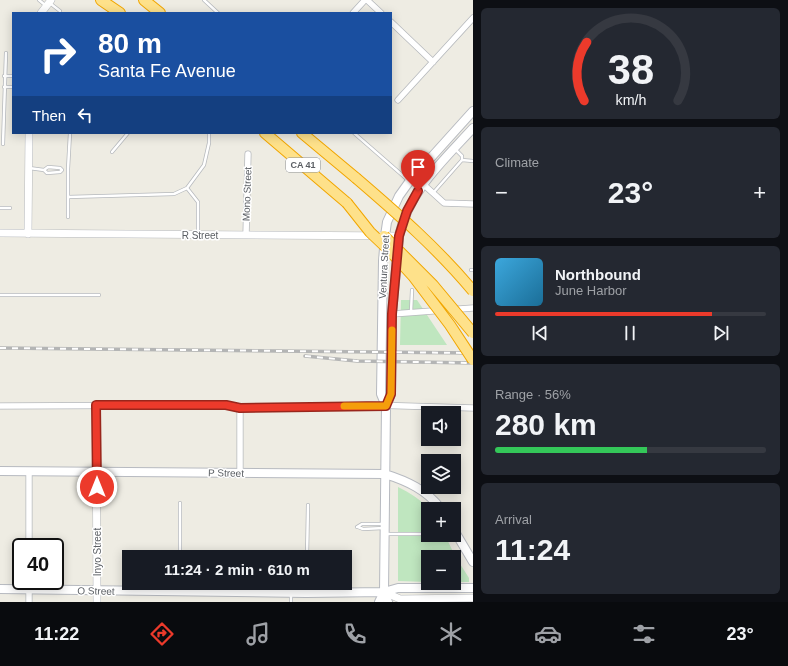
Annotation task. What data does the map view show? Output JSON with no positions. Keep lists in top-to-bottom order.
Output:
{
  "streets": {
    "highway": ["CA 41"],
    "main road": ["Ventura Street", "P Street", "O Street"],
    "street": ["Mono Street", "R Street", "Inyo Street"]
  },
  "crossings": [
    ["Mono Street", "R Street"],
    ["R Street", "Ventura Street"],
    ["Ventura Street", "P Street"],
    ["Ventura Street", "O Street"],
    ["P Street", "Inyo Street"],
    ["Inyo Street", "O Street"]
  ],
  "page": {
    "turn": ["80 m", "Santa Fe Avenue"],
    "then": "Then",
    "tile": [
      "Climate",
      ["Range · 56%", "280 km"],
      ["Arrival", "11:24"]
    ],
    "heat": ["−", "23°", "+"],
    "song": ["Northbound", "June Harbor"],
    "map_buttons": ["+", "−"],
    "limit": "40",
    "trip": "11:24 · 2 min · 610 m",
    "tabs": ["11:22", "23°"],
    "gauge": ["38", "km/h"]
  }
}
